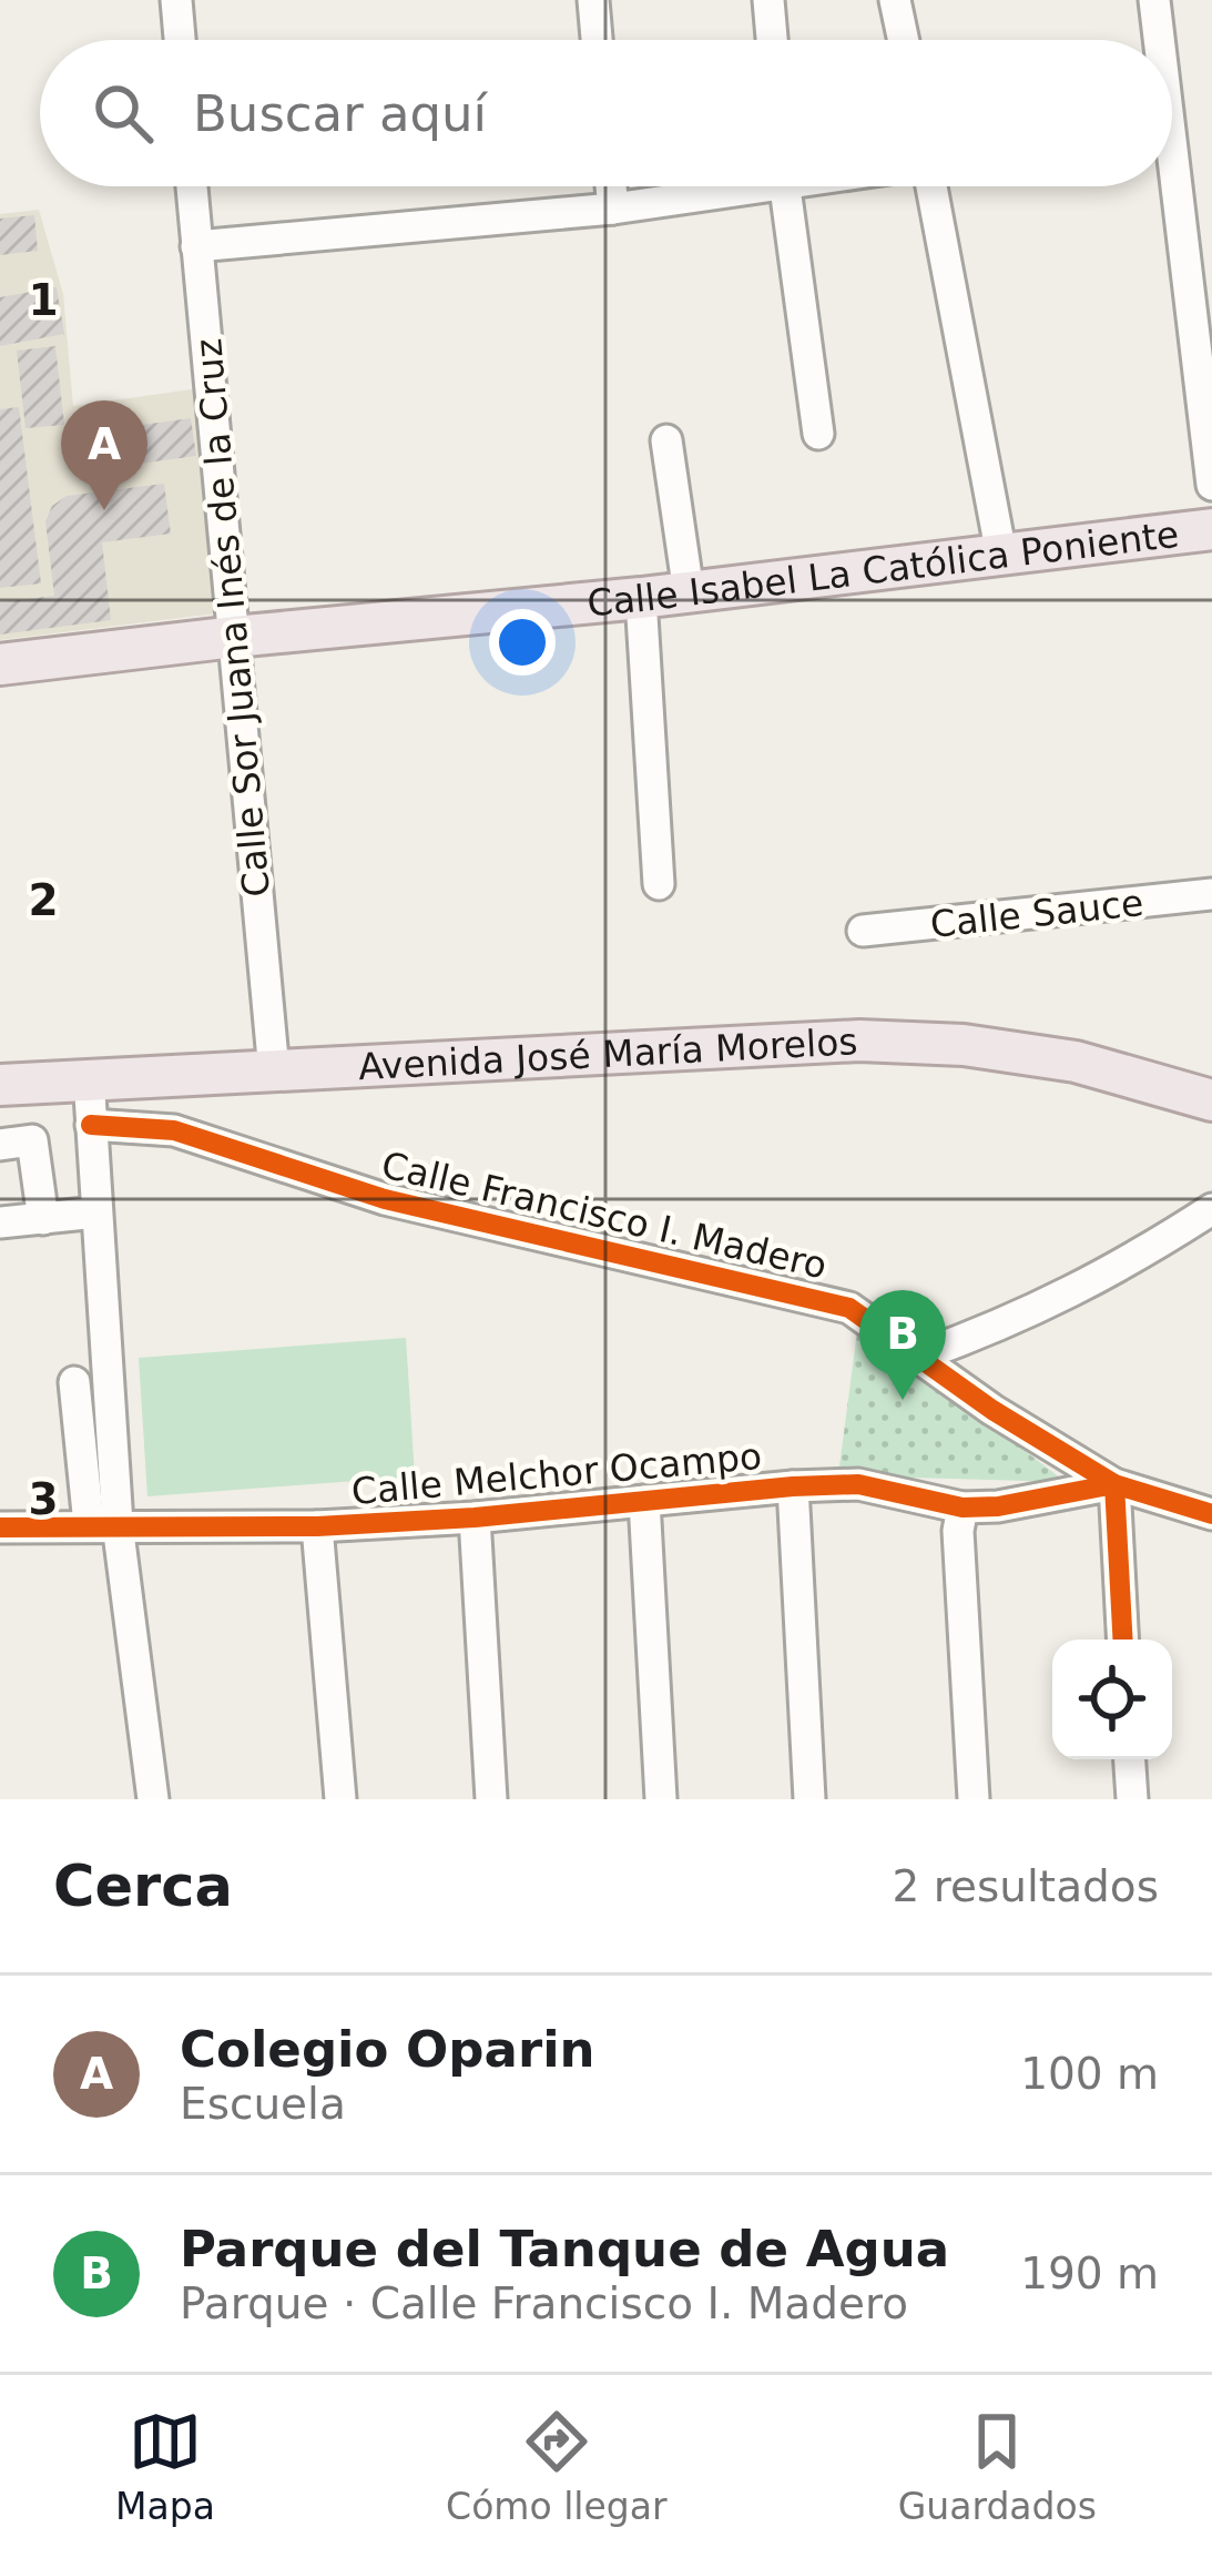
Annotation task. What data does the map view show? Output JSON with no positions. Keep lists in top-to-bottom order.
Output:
{
  "streets": {
    "main road": ["Calle Isabel La Católica Poniente", "Avenida José María Morelos"],
    "street": [
      "Calle Sor Juana Inés de la Cruz",
      "Calle Sauce",
      "Calle Francisco I. Madero",
      "Calle Melchor Ocampo"
    ]
  },
  "crossings": [
    ["Calle Isabel La Católica Poniente", "Calle Sor Juana Inés de la Cruz"],
    ["Calle Sor Juana Inés de la Cruz", "Avenida José María Morelos"],
    ["Calle Francisco I. Madero", "Calle Melchor Ocampo"]
  ],
  "page": {
    "search": "Buscar aquí",
    "pins": ["A", "B"],
    "heading": ["Cerca", "2 resultados"],
    "list": [
      {
        "mark": "A",
        "name": "Colegio Oparin",
        "note": "Escuela",
        "value": "100 m"
      },
      {
        "mark": "B",
        "name": "Parque del Tanque de Agua",
        "note": "Parque · Calle Francisco I. Madero",
        "value": "190 m"
      }
    ],
    "nav": ["Mapa", "Cómo llegar", "Guardados"]
  },
  "grid": {
    "rows": ["1", "2", "3"]
  }
}
